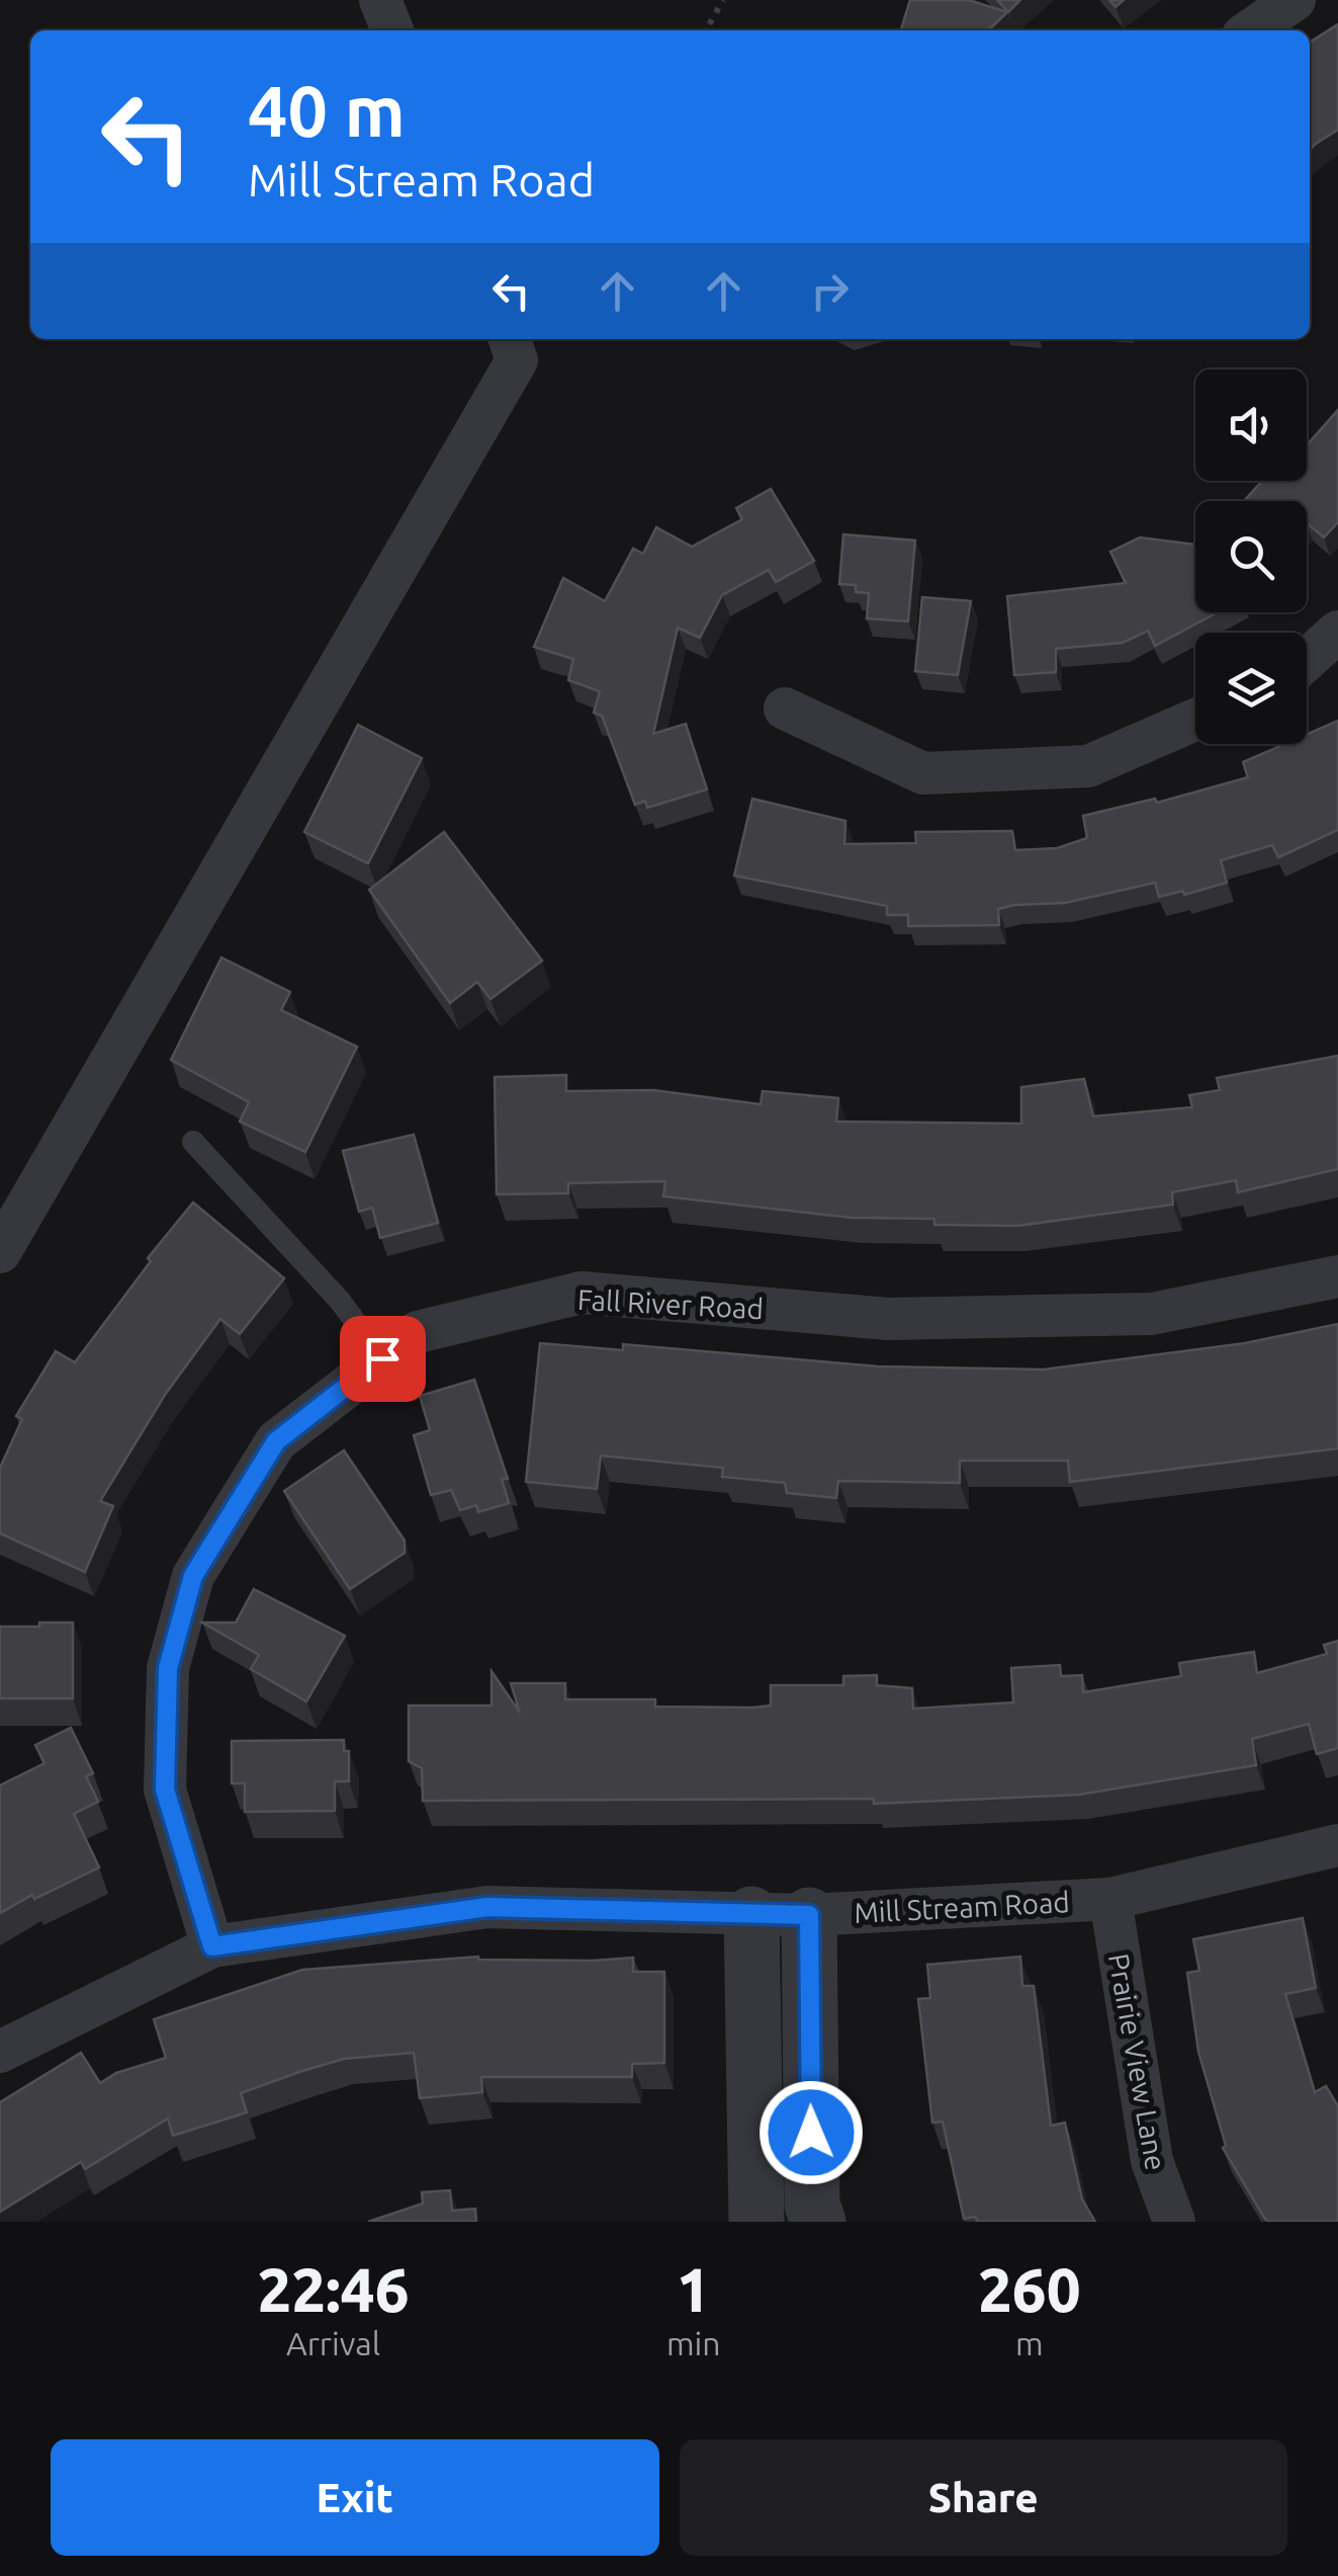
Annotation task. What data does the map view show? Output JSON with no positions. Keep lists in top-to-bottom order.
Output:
{
  "streets": {
    "street": ["Fall River Road", "Mill Stream Road", "Prairie View Lane"]
  },
  "crossings": [
    ["Fall River Road", "Mill Stream Road"],
    ["Mill Stream Road", "Prairie View Lane"]
  ],
  "page": {
    "turn": ["40 m", "Mill Stream Road"],
    "eta": [
      "22:46",
      "Arrival",
      "1",
      "min",
      "260",
      "m"
    ],
    "buttons": ["Exit", "Share"]
  }
}
